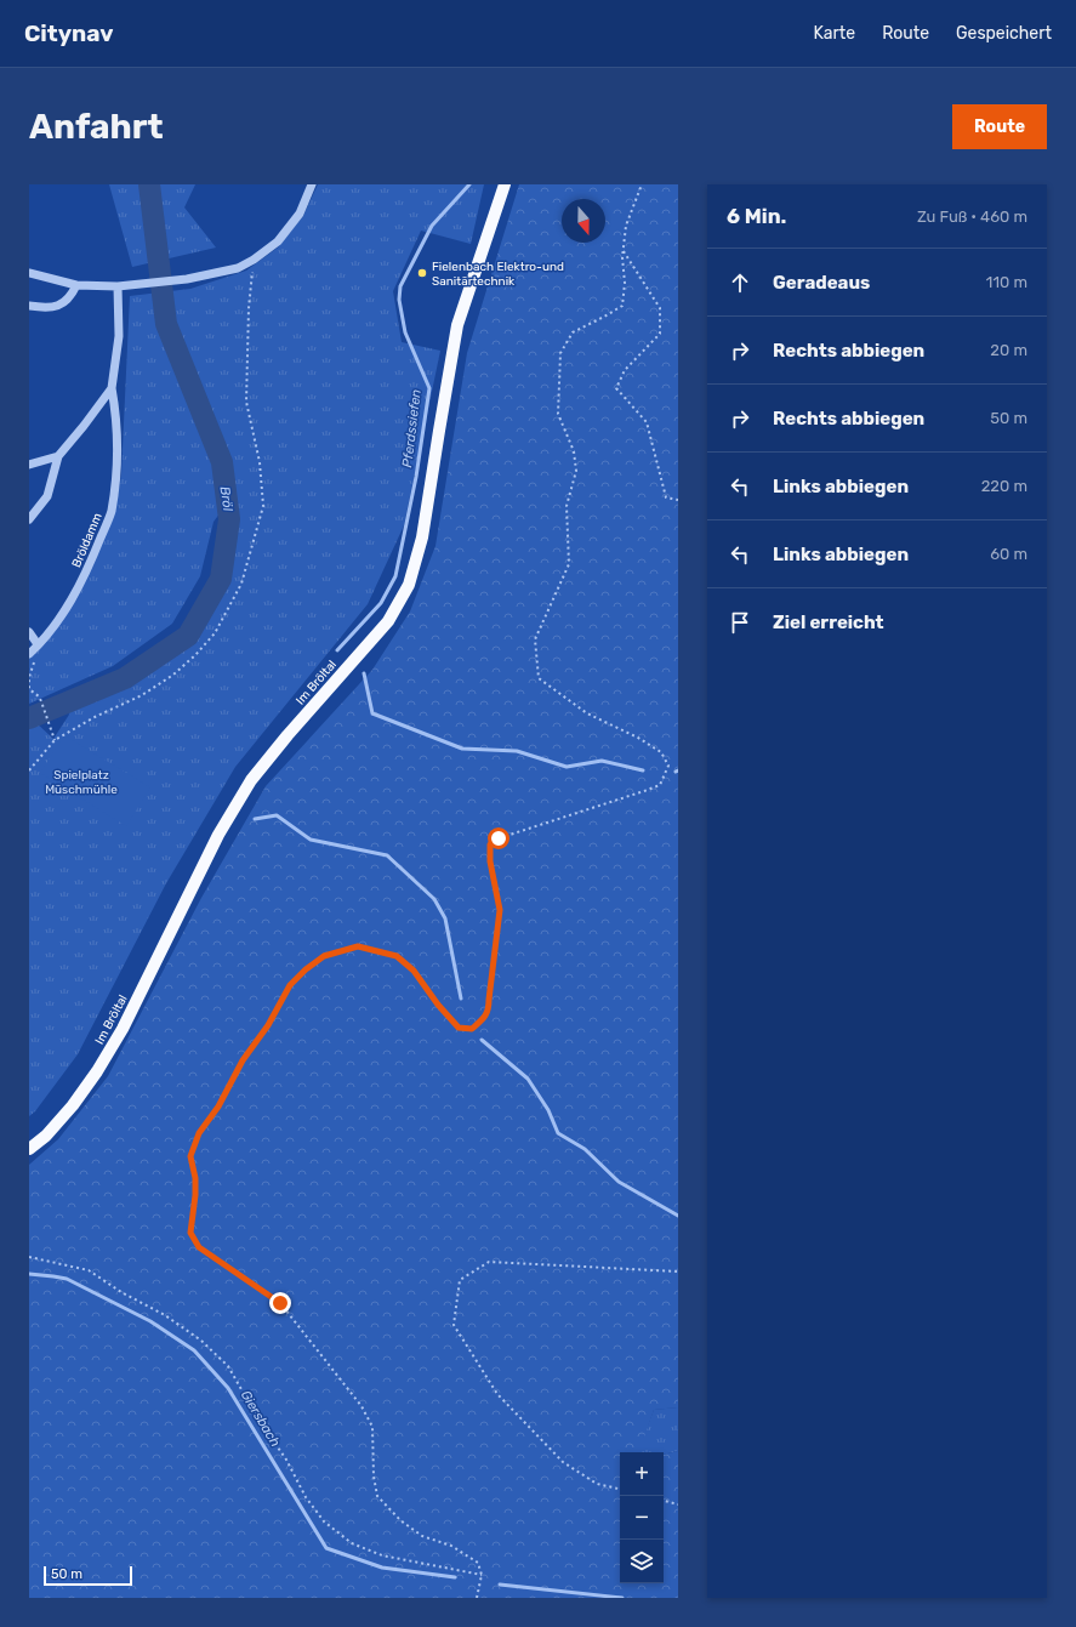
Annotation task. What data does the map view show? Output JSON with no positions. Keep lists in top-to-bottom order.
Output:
{
  "streets": {
    "main road": ["Im Bröltal"],
    "street": ["Bröldamm"]
  },
  "water": ["Pferdssiefen", "Bröl", "Giersbach"],
  "parks": ["Spielplatz Müschmühle"],
  "places": ["Fielenbach Elektro-und Sanitärtechnik"],
  "scale_bar": "50 m",
  "north": "bottom",
  "page": {
    "header": "Citynav",
    "nav": ["Karte", "Route", "Gespeichert"],
    "buttons": "Route",
    "title": "Anfahrt",
    "heading": ["6 Min.", "Zu Fuß · 460 m"],
    "list": [
      ["Geradeaus", "110 m"],
      ["Rechts abbiegen", "20 m"],
      ["Rechts abbiegen", "50 m"],
      ["Links abbiegen", "220 m"],
      ["Links abbiegen", "60 m"],
      "Ziel erreicht"
    ],
    "map_buttons": ["+", "−"],
    "scale": "50 m"
  }
}
